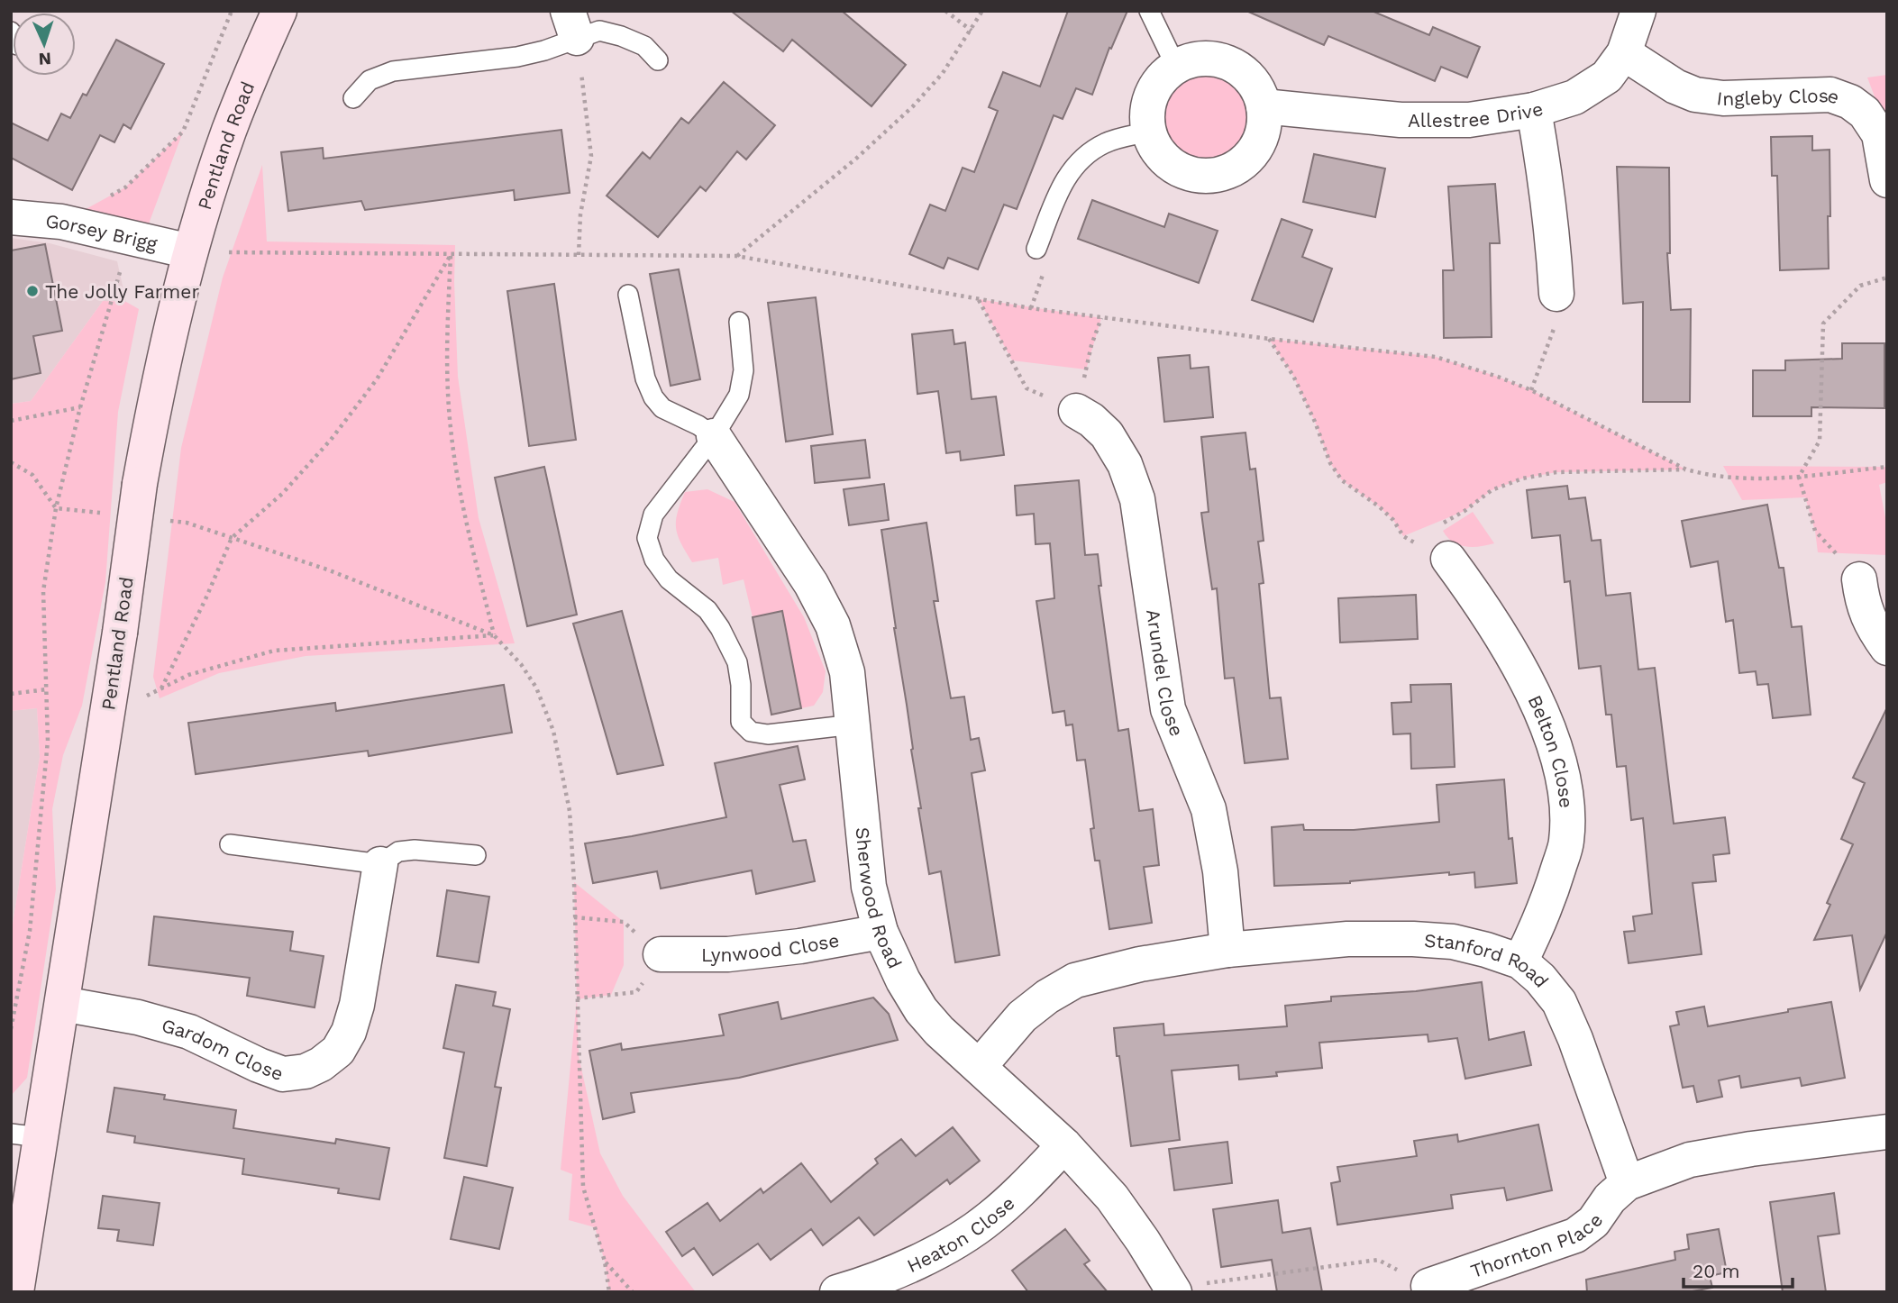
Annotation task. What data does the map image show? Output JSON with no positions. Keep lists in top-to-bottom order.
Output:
{
  "streets": {
    "street": [
      "Ingleby Close",
      "Allestree Drive",
      "Pentland Road",
      "Gorsey Brigg",
      "Arundel Close",
      "Belton Close",
      "Sherwood Road",
      "Lynwood Close",
      "Stanford Road",
      "Gardom Close",
      "Heaton Close",
      "Thornton Place"
    ]
  },
  "crossings": [
    ["Ingleby Close", "Allestree Drive"],
    ["Pentland Road", "Gorsey Brigg"],
    ["Pentland Road", "Gardom Close"],
    ["Arundel Close", "Stanford Road"],
    ["Belton Close", "Stanford Road"],
    ["Sherwood Road", "Lynwood Close"],
    ["Sherwood Road", "Stanford Road"],
    ["Sherwood Road", "Heaton Close"],
    ["Stanford Road", "Thornton Place"]
  ],
  "places": ["The Jolly Farmer"],
  "scale_bar": "20 m",
  "north": "bottom"
}
